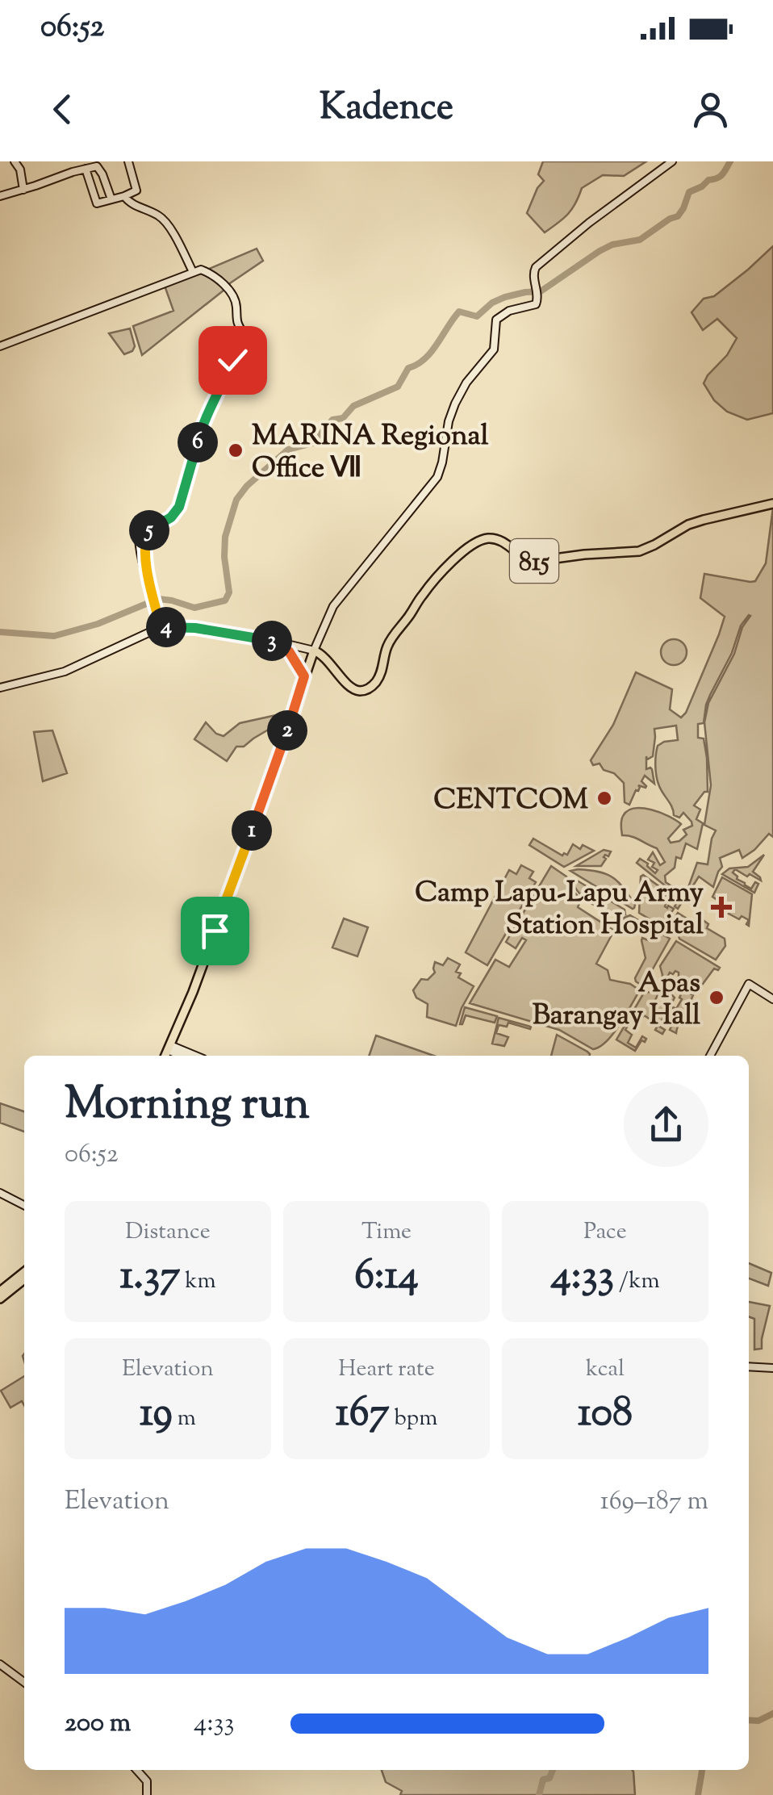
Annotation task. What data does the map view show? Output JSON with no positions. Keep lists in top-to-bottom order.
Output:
{
  "streets": {
    "main road": ["815"]
  },
  "places": {
    "other": ["MARINA Regional Office Ⅶ", "CENTCOM", "Apas Barangay Hall"],
    "health": ["Camp Lapu-Lapu Army Station Hospital"]
  },
  "page": {
    "status": "06:52",
    "header": "Kadence",
    "pins": [
      "6",
      "5",
      "4",
      "3",
      "2",
      "1"
    ],
    "heading": ["Morning run", "06:52"],
    "stats": [
      ["Distance", "1.37 km"],
      ["Time", "6:14"],
      ["Pace", "4:33 /km"],
      ["Elevation", "19 m"],
      ["Heart rate", "167 bpm"],
      ["kcal", "108"]
    ],
    "chart": ["Elevation", "169–187 m"],
    "list": [
      {
        "name": "200 m",
        "note": "4:33"
      }
    ]
  }
}
